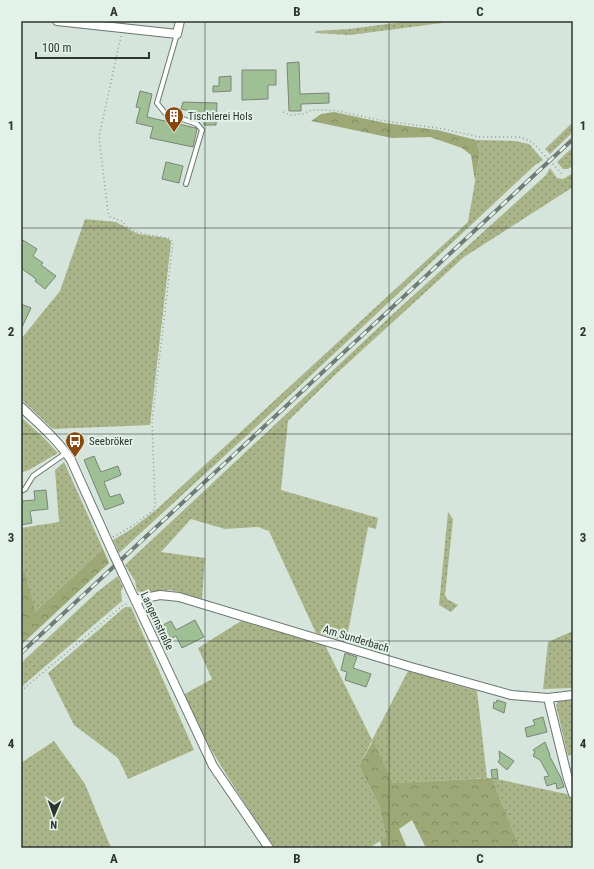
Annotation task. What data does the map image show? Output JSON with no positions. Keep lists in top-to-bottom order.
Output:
{
  "streets": {
    "street": ["Langernstraße", "Am Sunderbach"]
  },
  "crossings": [
    ["Langernstraße", "Am Sunderbach"]
  ],
  "places": {
    "building": ["Tischlerei Hols"],
    "bus stop": ["Seebröker"]
  },
  "scale_bar": "100 m",
  "north": "bottom",
  "grid": {
    "columns": ["A", "B", "C"],
    "rows": [
      "1",
      "2",
      "3",
      "4"
    ]
  }
}
